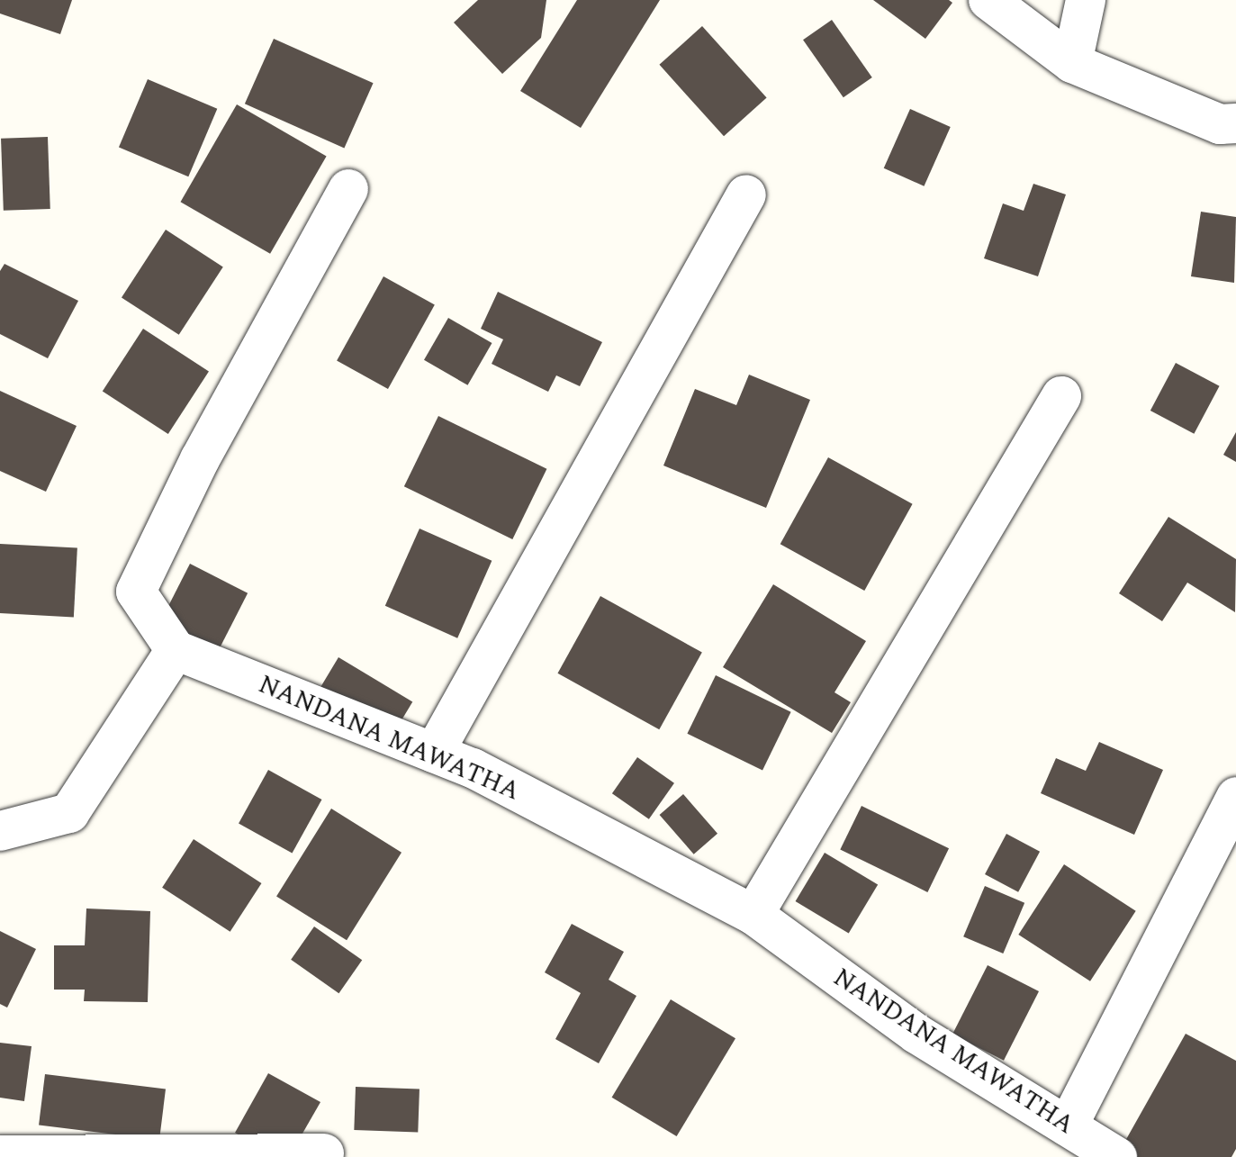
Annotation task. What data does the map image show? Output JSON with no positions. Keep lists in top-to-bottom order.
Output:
{
  "streets": {
    "street": ["NANDANA MAWATHA"]
  }
}
